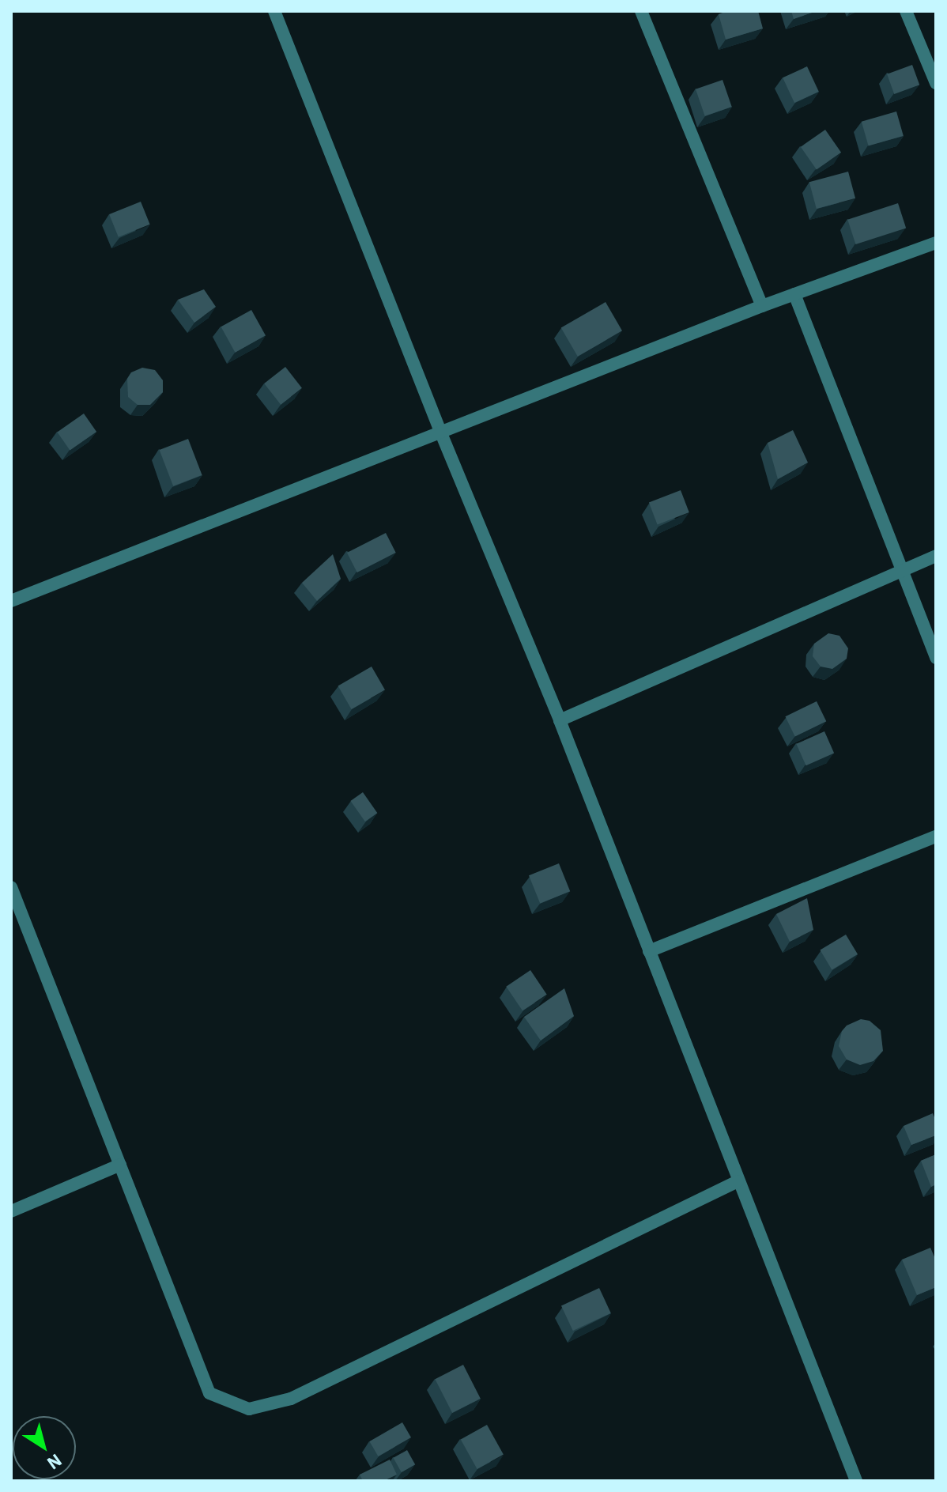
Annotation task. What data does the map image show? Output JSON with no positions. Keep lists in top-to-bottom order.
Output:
{
  "north": "bottom right"
}
